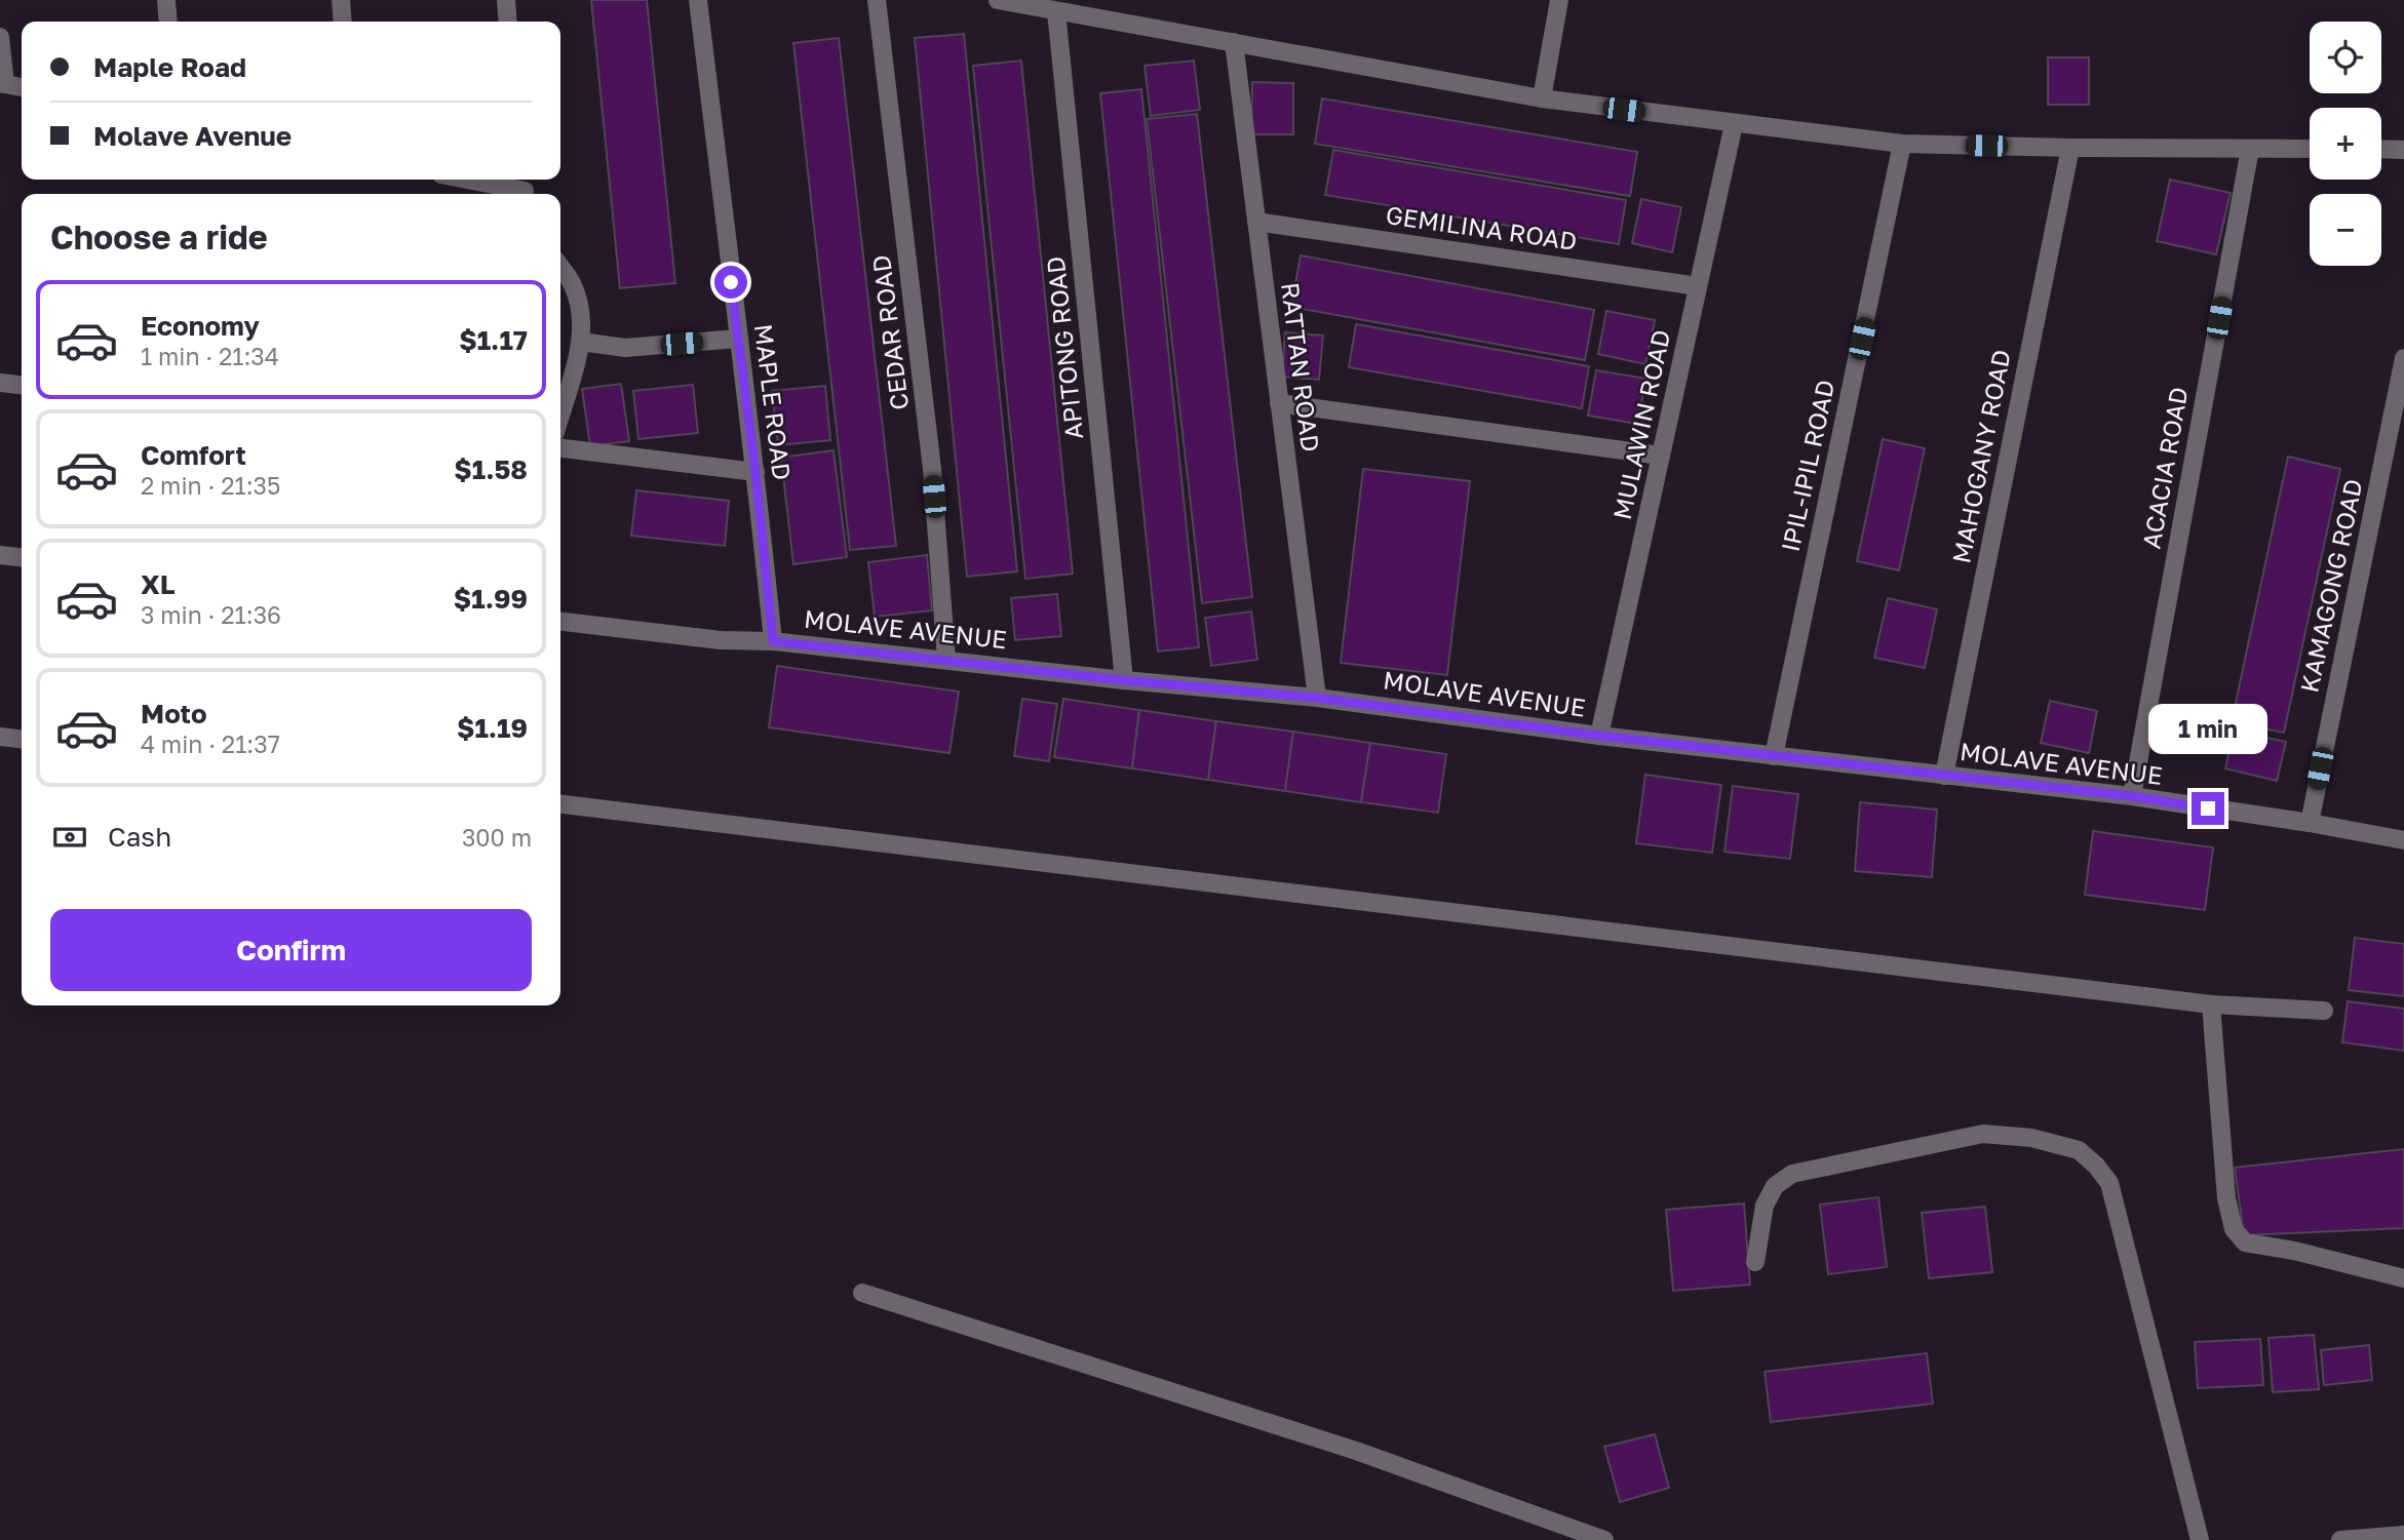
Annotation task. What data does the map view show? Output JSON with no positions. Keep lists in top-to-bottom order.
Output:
{
  "streets": {
    "street": [
      "GEMILINA ROAD",
      "CEDAR ROAD",
      "APITONG ROAD",
      "RATTAN ROAD",
      "MAPLE ROAD",
      "MULAWIN ROAD",
      "MAHOGANY ROAD",
      "IPIL-IPIL ROAD",
      "ACACIA ROAD",
      "KAMAGONG ROAD",
      "MOLAVE AVENUE"
    ]
  },
  "crossings": [
    ["GEMILINA ROAD", "RATTAN ROAD"],
    ["GEMILINA ROAD", "MULAWIN ROAD"],
    ["CEDAR ROAD", "MOLAVE AVENUE"],
    ["APITONG ROAD", "MOLAVE AVENUE"],
    ["RATTAN ROAD", "MOLAVE AVENUE"],
    ["MAPLE ROAD", "MOLAVE AVENUE"],
    ["MULAWIN ROAD", "MOLAVE AVENUE"],
    ["MAHOGANY ROAD", "MOLAVE AVENUE"],
    ["IPIL-IPIL ROAD", "MOLAVE AVENUE"],
    ["ACACIA ROAD", "MOLAVE AVENUE"],
    ["KAMAGONG ROAD", "MOLAVE AVENUE"]
  ],
  "page": {
    "map_buttons": ["+", "−"],
    "banner": ["Maple Road", "Molave Avenue"],
    "heading": "Choose a ride",
    "list": [
      {
        "name": "Economy",
        "note": "1 min · 21:34",
        "value": "$1.17"
      },
      {
        "name": "Comfort",
        "note": "2 min · 21:35",
        "value": "$1.58"
      },
      {
        "name": "XL",
        "note": "3 min · 21:36",
        "value": "$1.99"
      },
      {
        "name": "Moto",
        "note": "4 min · 21:37",
        "value": "$1.19"
      }
    ],
    "bubble": "1 min",
    "pay": ["Cash", "300 m"],
    "buttons": "Confirm"
  }
}
